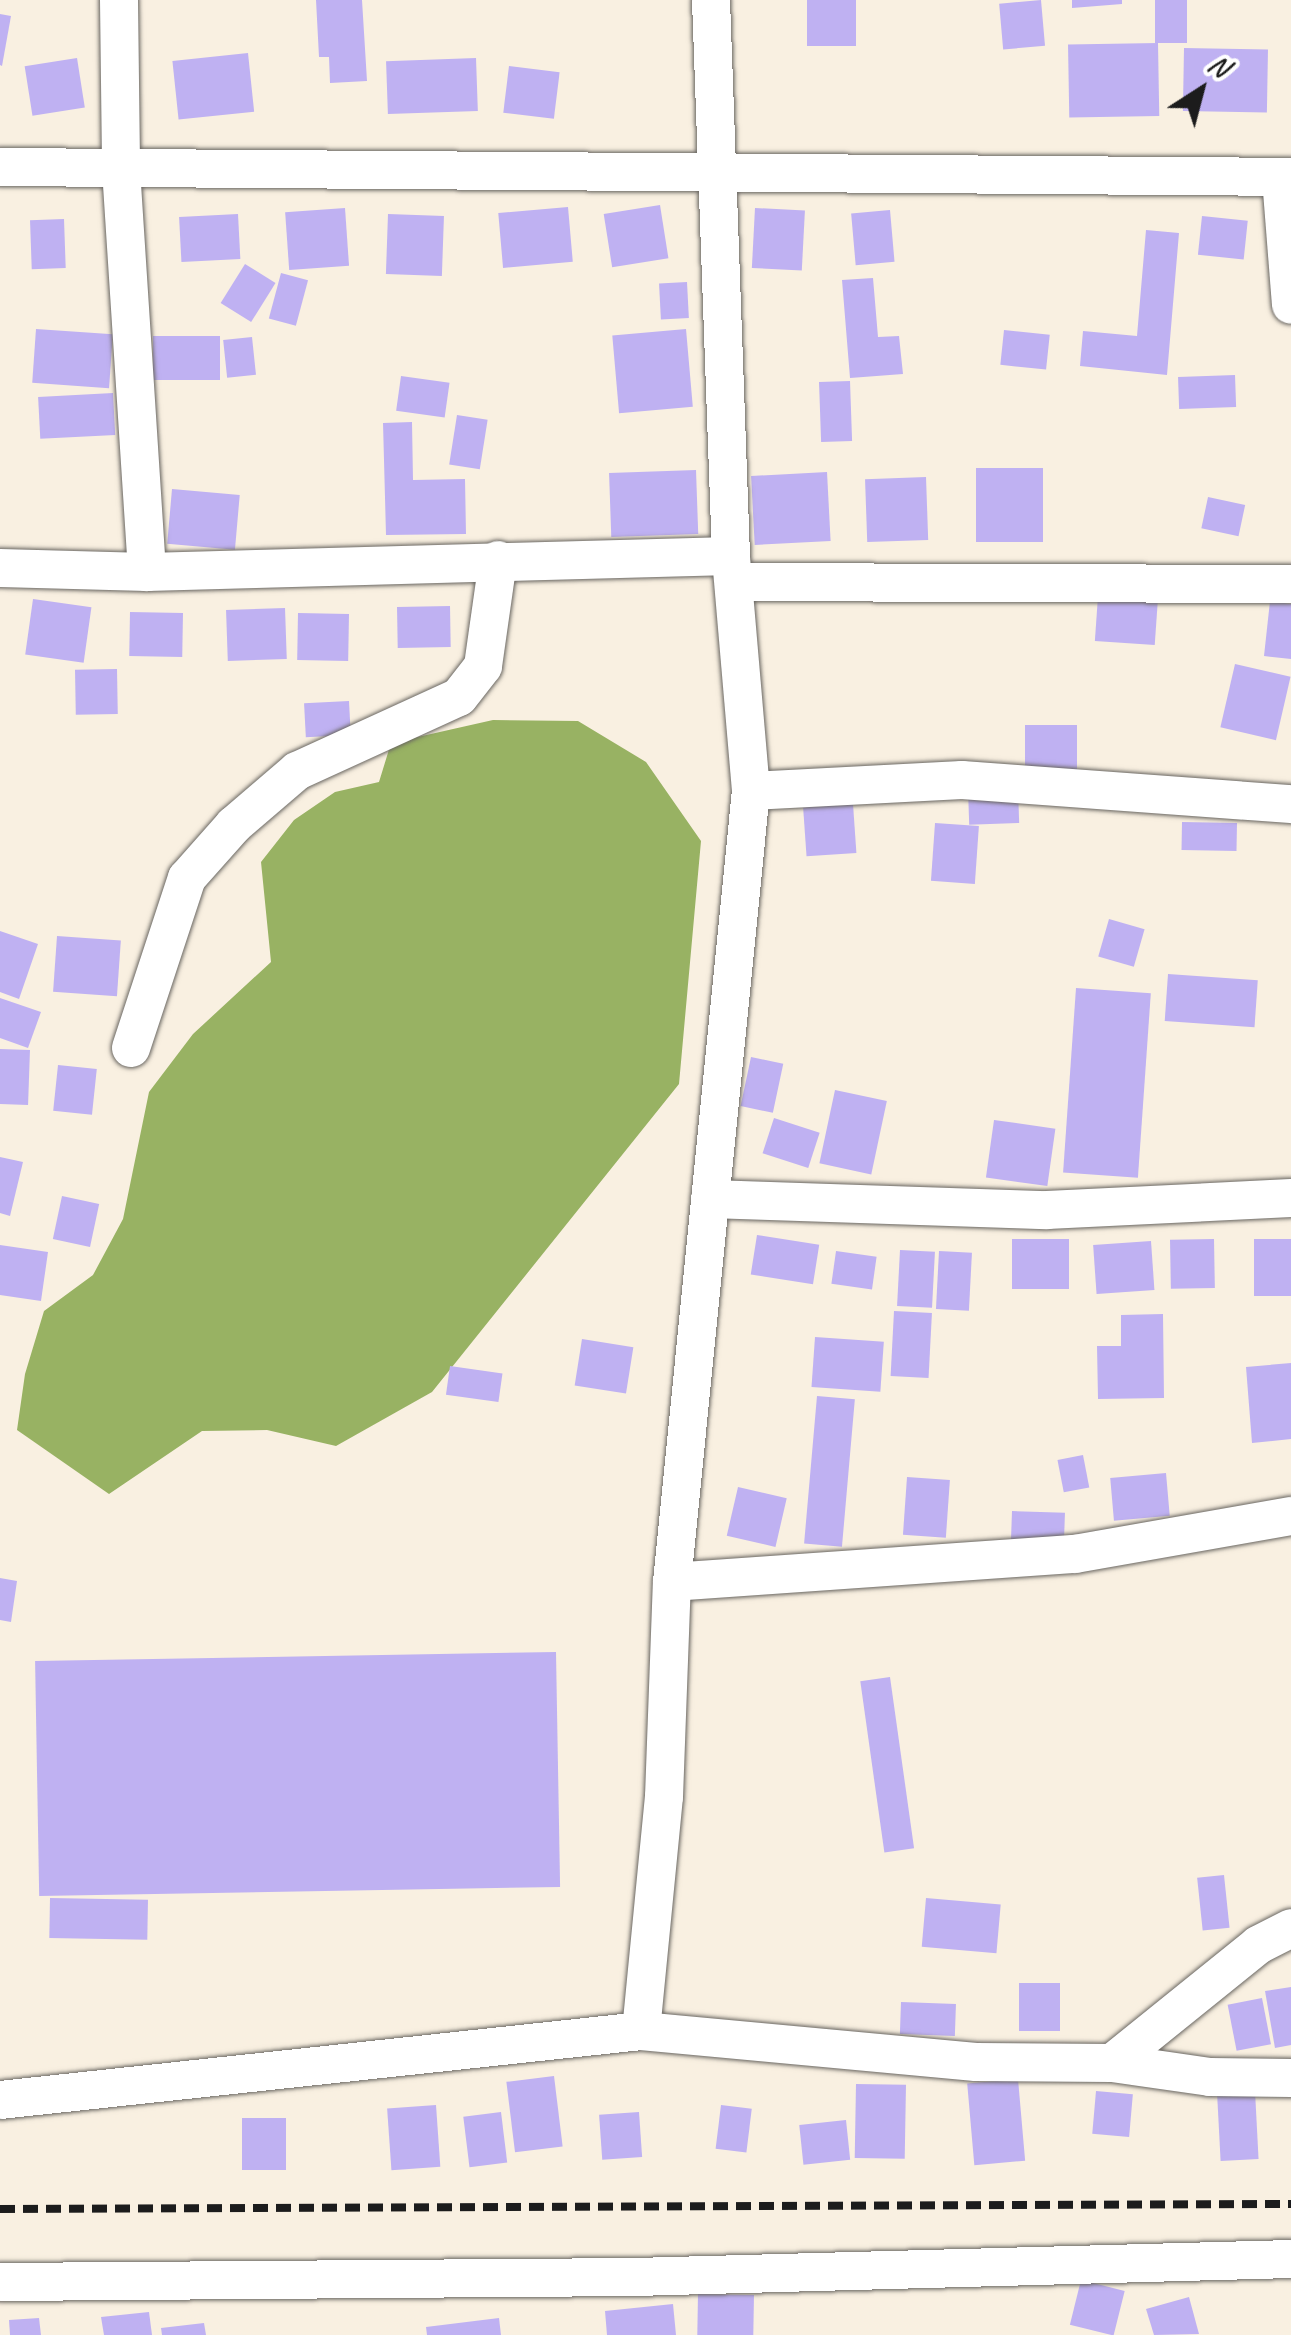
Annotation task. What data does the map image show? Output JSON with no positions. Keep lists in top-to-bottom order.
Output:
{
  "north": "top right"
}
